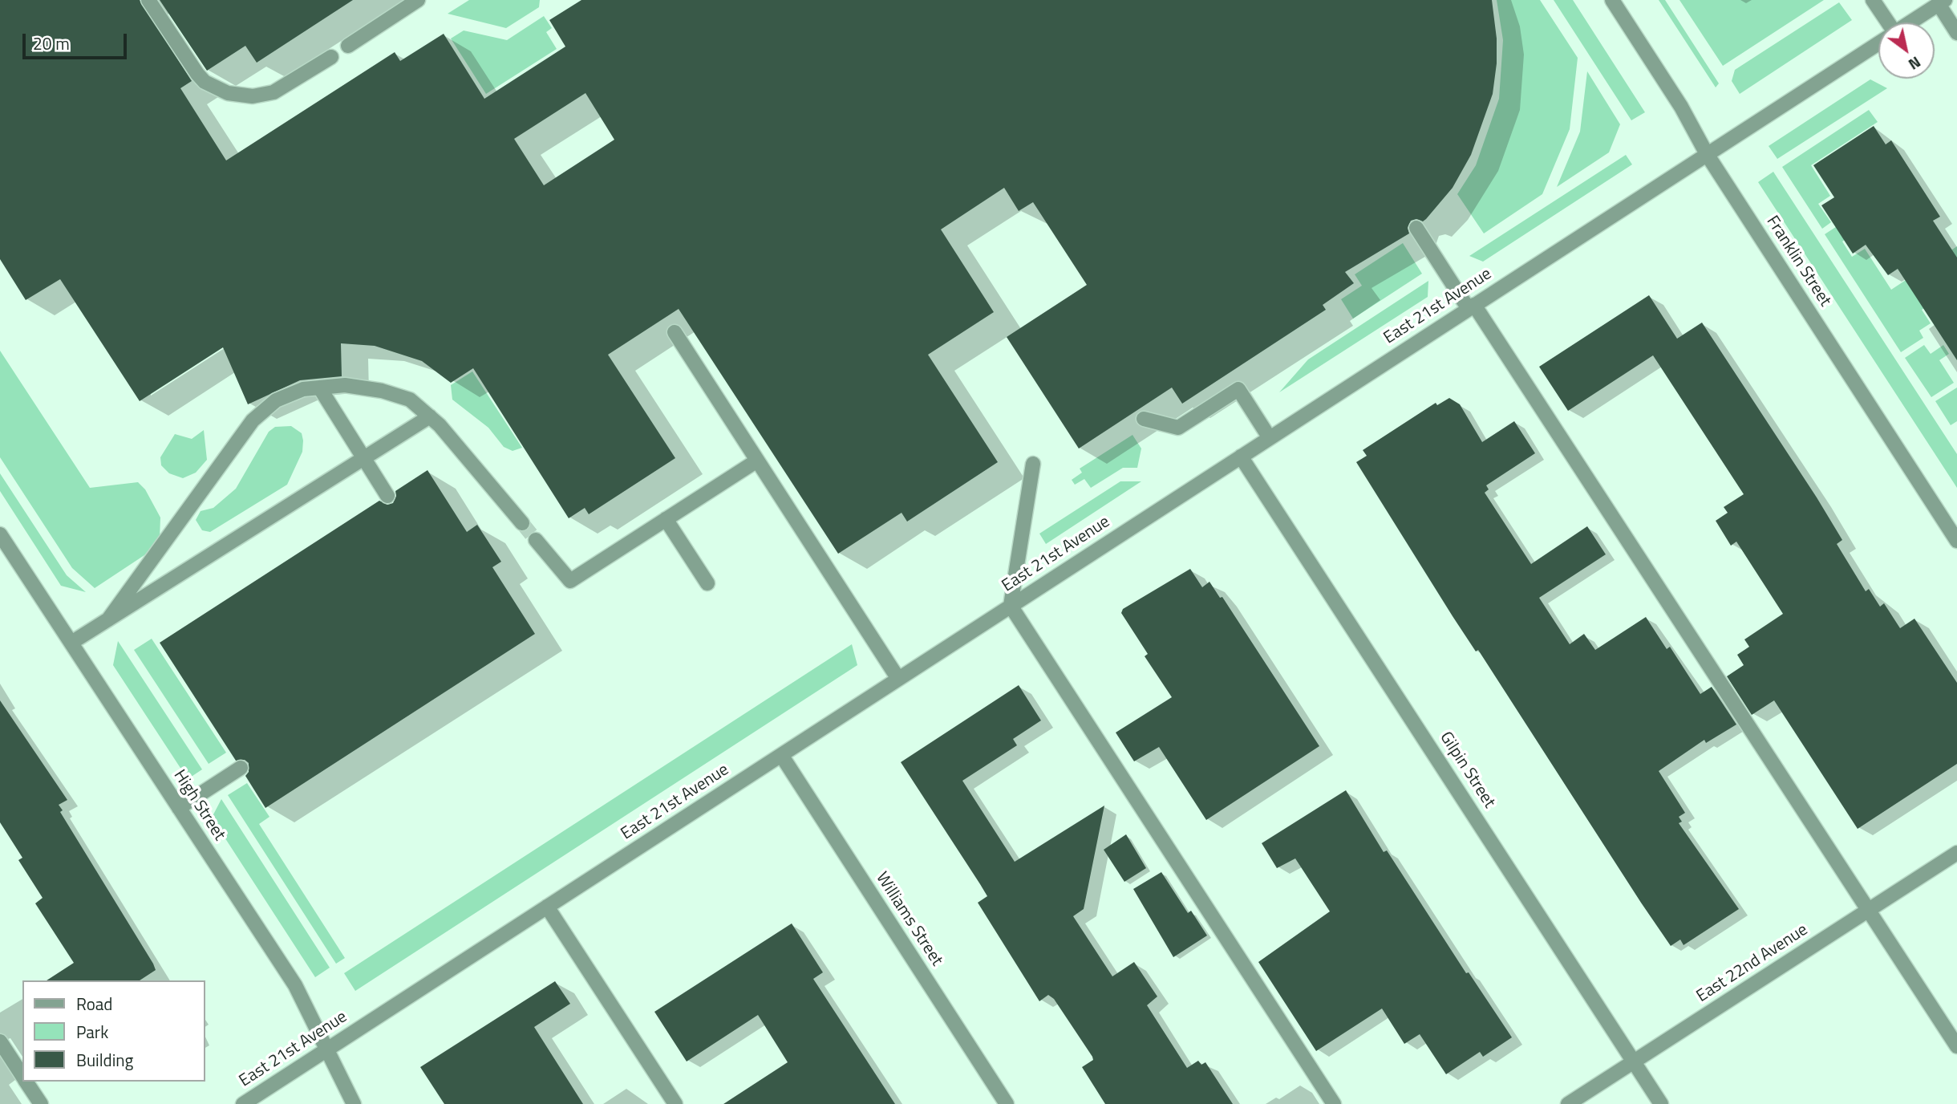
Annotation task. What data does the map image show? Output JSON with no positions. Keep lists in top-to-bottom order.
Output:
{
  "streets": {
    "street": [
      "Franklin Street",
      "East 21st Avenue",
      "Gilpin Street",
      "High Street",
      "Williams Street",
      "East 22nd Avenue"
    ]
  },
  "crossings": [
    ["Franklin Street", "East 21st Avenue"],
    ["East 21st Avenue", "Gilpin Street"],
    ["East 21st Avenue", "High Street"],
    ["East 21st Avenue", "Williams Street"],
    ["Gilpin Street", "East 22nd Avenue"]
  ],
  "legend": ["Road", "Park", "Building"],
  "scale_bar": "20 m",
  "north": "bottom right"
}
